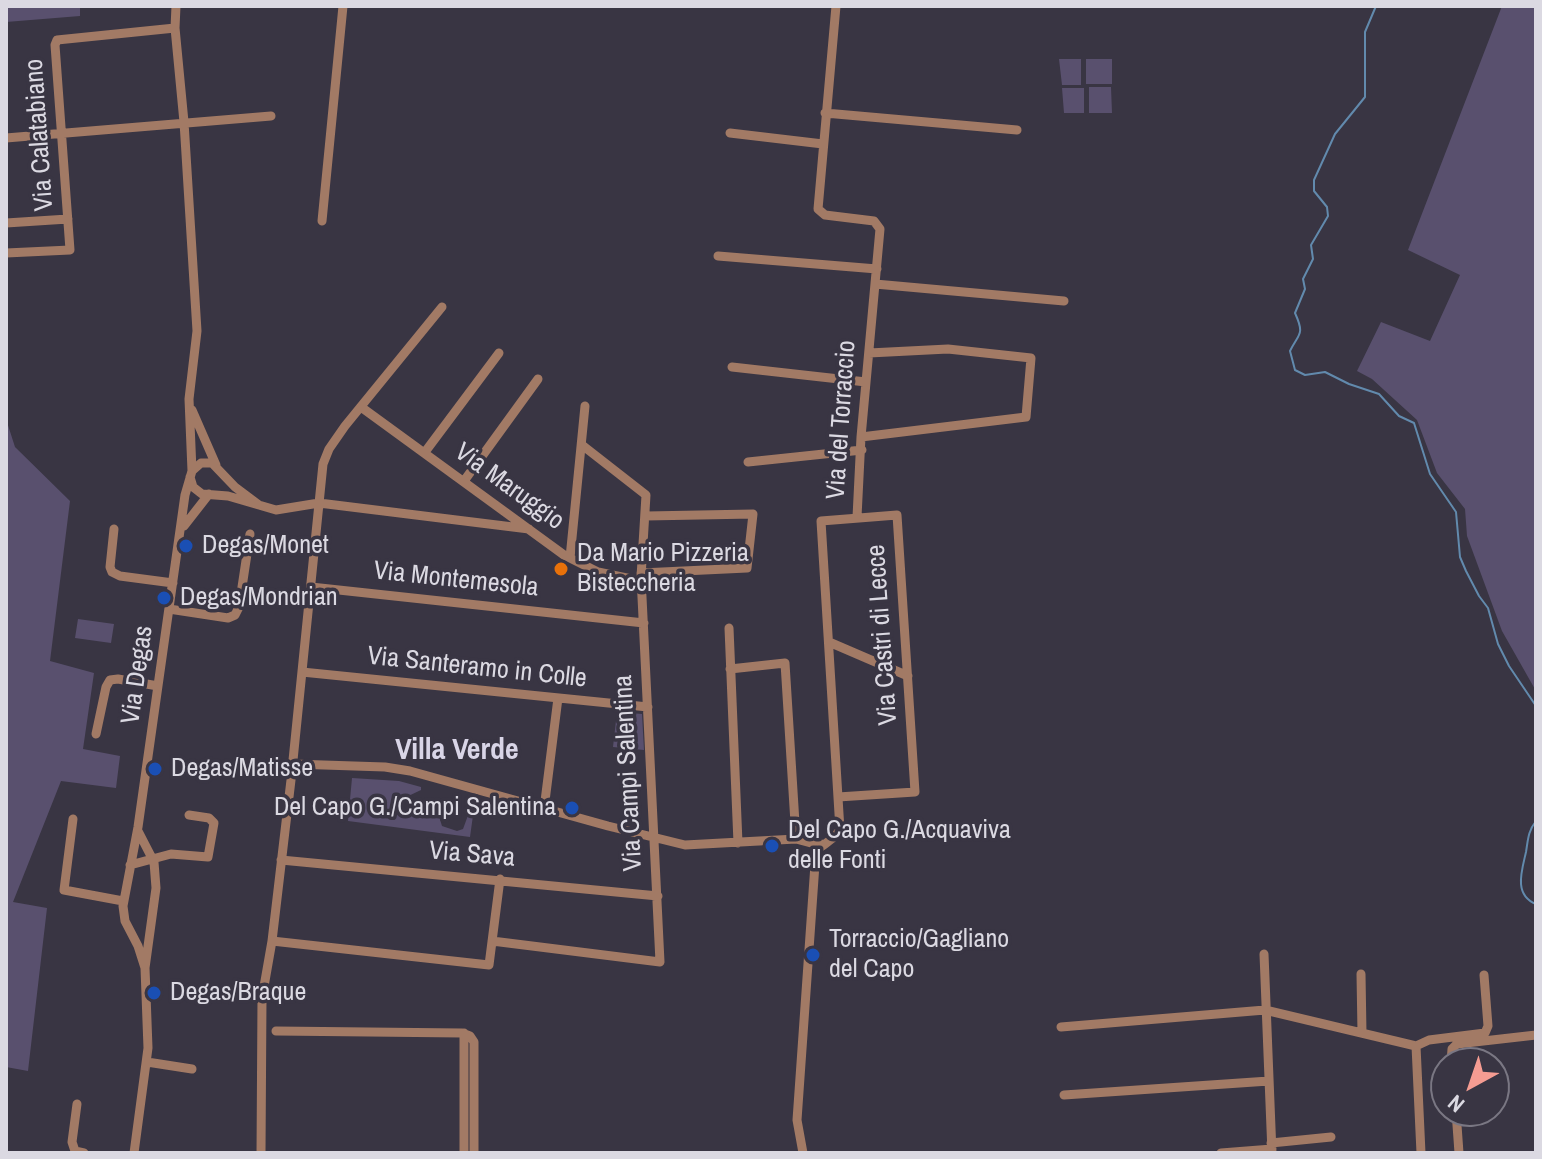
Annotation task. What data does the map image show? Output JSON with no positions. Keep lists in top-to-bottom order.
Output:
{
  "streets": {
    "street": [
      "Via Calatabiano",
      "Via del Torraccio",
      "Via Maruggio",
      "Via Montemesola",
      "Via Castri di Lecce",
      "Via Santeramo in Colle",
      "Via Degas",
      "Via Campi Salentina",
      "Via Sava"
    ]
  },
  "crossings": [
    ["Via Calatabiano", "Via Degas"],
    ["Via del Torraccio", "Via Castri di Lecce"],
    ["Via Maruggio", "Via Campi Salentina"],
    ["Via Montemesola", "Via Campi Salentina"],
    ["Via Santeramo in Colle", "Via Campi Salentina"],
    ["Via Campi Salentina", "Via Sava"]
  ],
  "districts": ["Villa Verde"],
  "places": [
    "Degas/Monet",
    "Da Mario Pizzeria Bisteccheria",
    "Degas/Mondrian",
    "Degas/Matisse",
    "Del Capo G./Campi Salentina",
    "Del Capo G./Acquaviva delle Fonti",
    "Torraccio/Gagliano del Capo",
    "Degas/Braque"
  ],
  "north": "bottom left"
}
